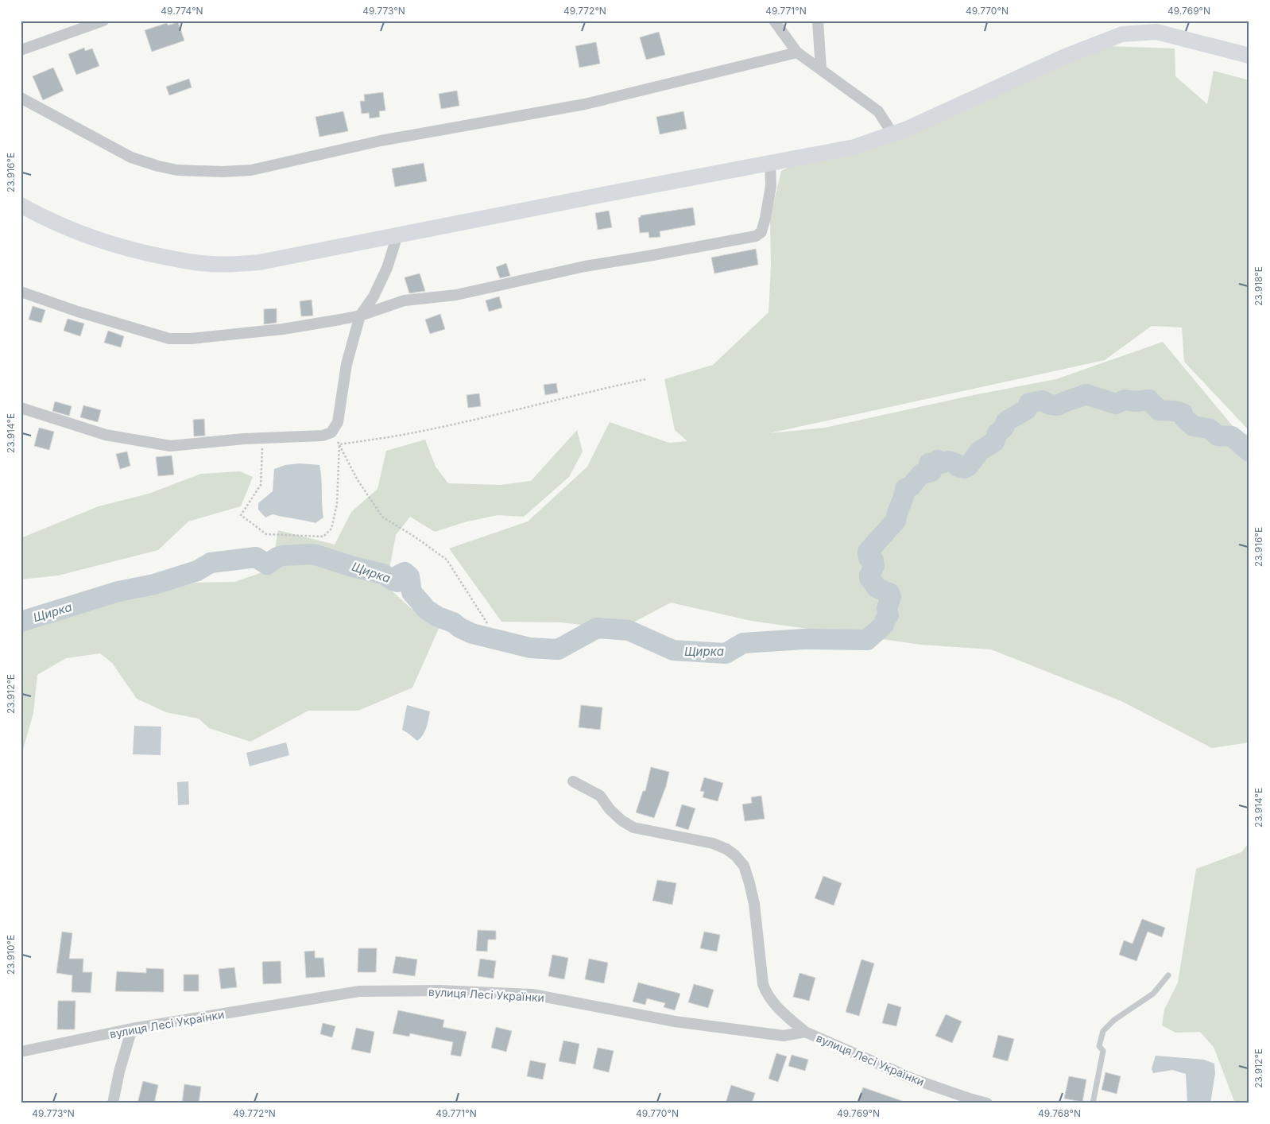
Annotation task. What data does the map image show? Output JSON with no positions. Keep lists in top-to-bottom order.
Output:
{
  "streets": {
    "street": ["вулиця Лесі Українки"]
  },
  "water": ["Щирка"],
  "coordinates": [
    "49.774°N",
    "49.773°N",
    "49.772°N",
    "49.771°N",
    "49.770°N",
    "49.769°N",
    "23.916°E",
    "23.918°E",
    "23.914°E",
    "23.912°E",
    "23.910°E",
    "49.768°N"
  ]
}
